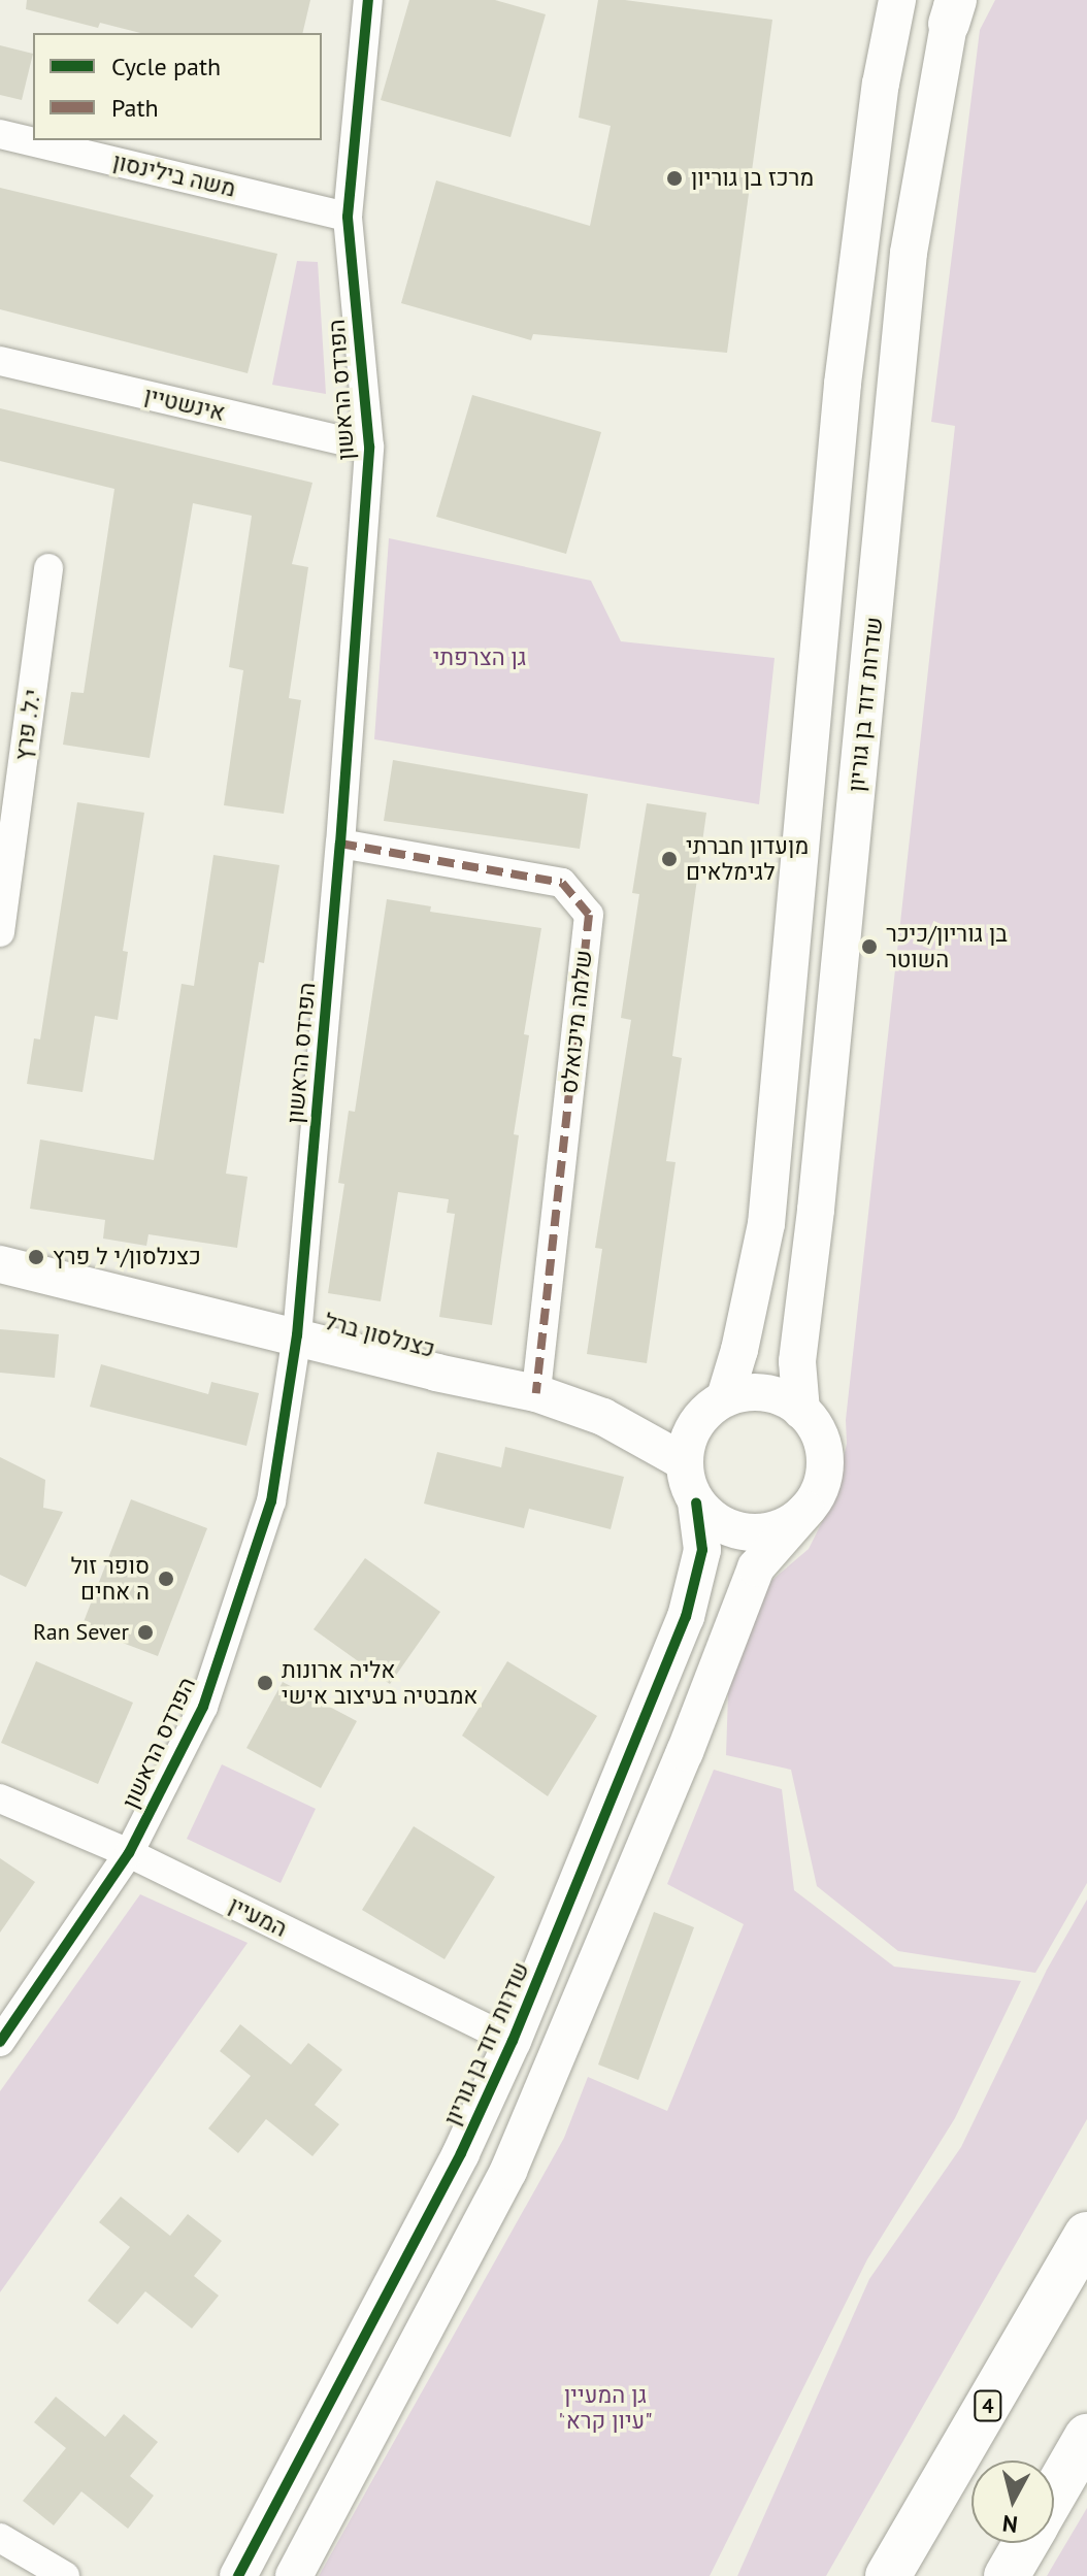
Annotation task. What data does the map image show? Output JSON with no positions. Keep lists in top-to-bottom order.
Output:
{
  "streets": {
    "highway": ["4"],
    "street": [
      "משה בילינסון",
      "הפרדס הראשון",
      "אינשטיין",
      "שדרות דוד בן גוריון",
      "י.ל. פרץ",
      "שלמה מיכואלס",
      "כצנלסון ברל",
      "המעיין"
    ]
  },
  "crossings": [
    ["משה בילינסון", "הפרדס הראשון"],
    ["הפרדס הראשון", "אינשטיין"],
    ["הפרדס הראשון", "שלמה מיכואלס"],
    ["הפרדס הראשון", "כצנלסון ברל"],
    ["הפרדס הראשון", "המעיין"],
    ["שדרות דוד בן גוריון", "כצנלסון ברל"],
    ["שדרות דוד בן גוריון", "המעיין"],
    ["שלמה מיכואלס", "כצנלסון ברל"]
  ],
  "parks": ["גן הצרפתי", "גן המעיין \"עיון קרא\""],
  "places": [
    "מרכז בן גוריון",
    "מןעדון חברתי לגימלאים",
    "בן גוריון/כיכר השוטר",
    "כצנלסון/י ל פרץ",
    "סופר זול ה אחים",
    "Ran Sever",
    "אליה ארונות אמבטיה בעיצוב אישי"
  ],
  "legend": ["Cycle path", "Path"],
  "north": "bottom"
}
